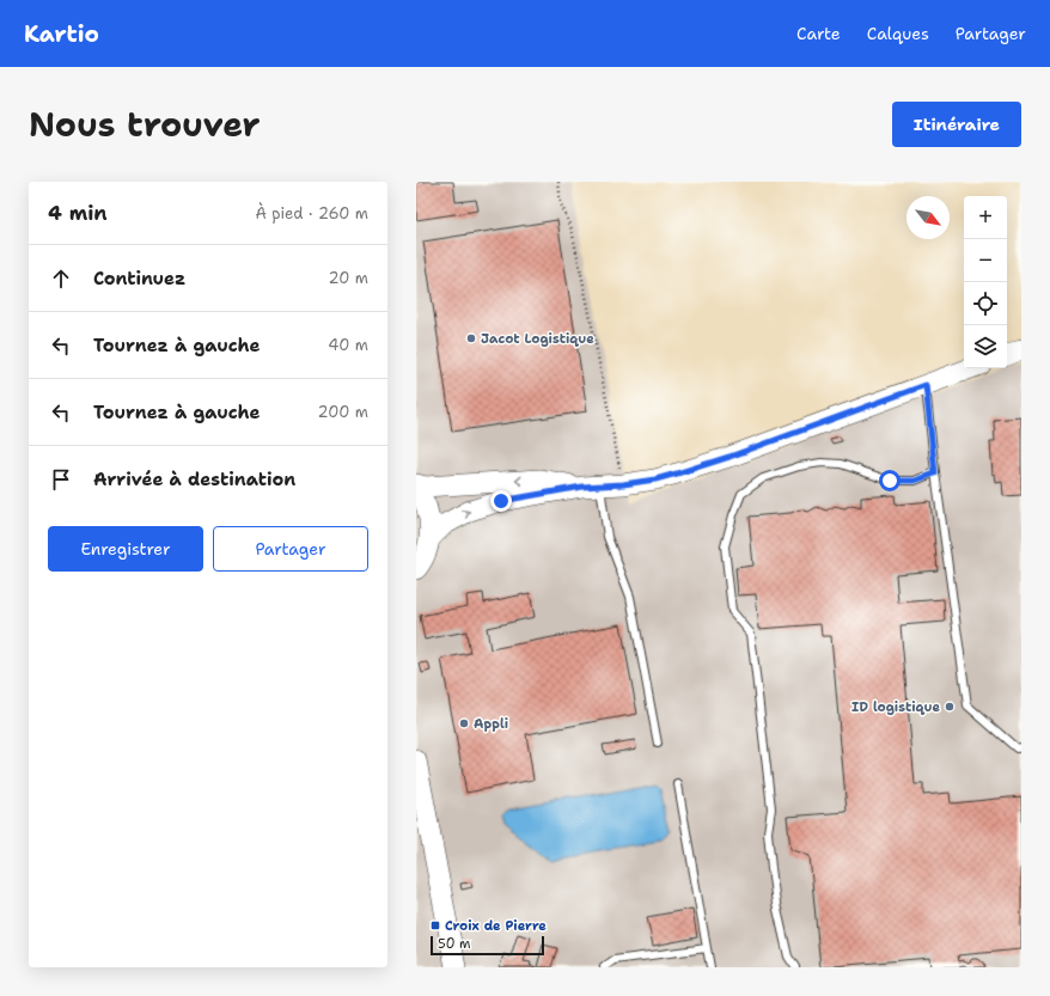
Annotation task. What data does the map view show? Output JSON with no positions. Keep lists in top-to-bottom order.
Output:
{
  "places": {
    "other": ["Jacot Logistique", "ID logistique", "Appli"],
    "transit": ["Croix de Pierre"]
  },
  "scale_bar": "50 m",
  "north": "bottom right",
  "page": {
    "header": "Kartio",
    "nav": ["Carte", "Calques", "Partager"],
    "title": "Nous trouver",
    "buttons": [
      "Itinéraire",
      ["Enregistrer", "Partager"]
    ],
    "heading": ["4 min", "À pied · 260 m"],
    "map_buttons": ["+", "−"],
    "list": [
      ["Continuez", "20 m"],
      ["Tournez à gauche", "40 m"],
      ["Tournez à gauche", "200 m"],
      "Arrivée à destination"
    ],
    "scale": "50 m"
  }
}
